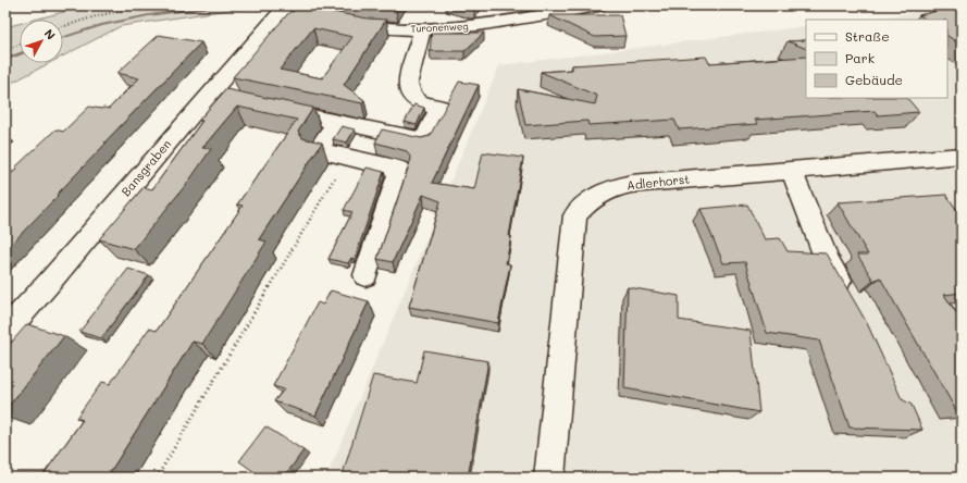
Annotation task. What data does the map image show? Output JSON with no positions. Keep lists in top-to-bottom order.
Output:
{
  "streets": {
    "street": ["Turonenweg", "Bansgraben", "Adlerhorst"]
  },
  "legend": ["Straße", "Park", "Gebäude"],
  "north": "top right"
}
